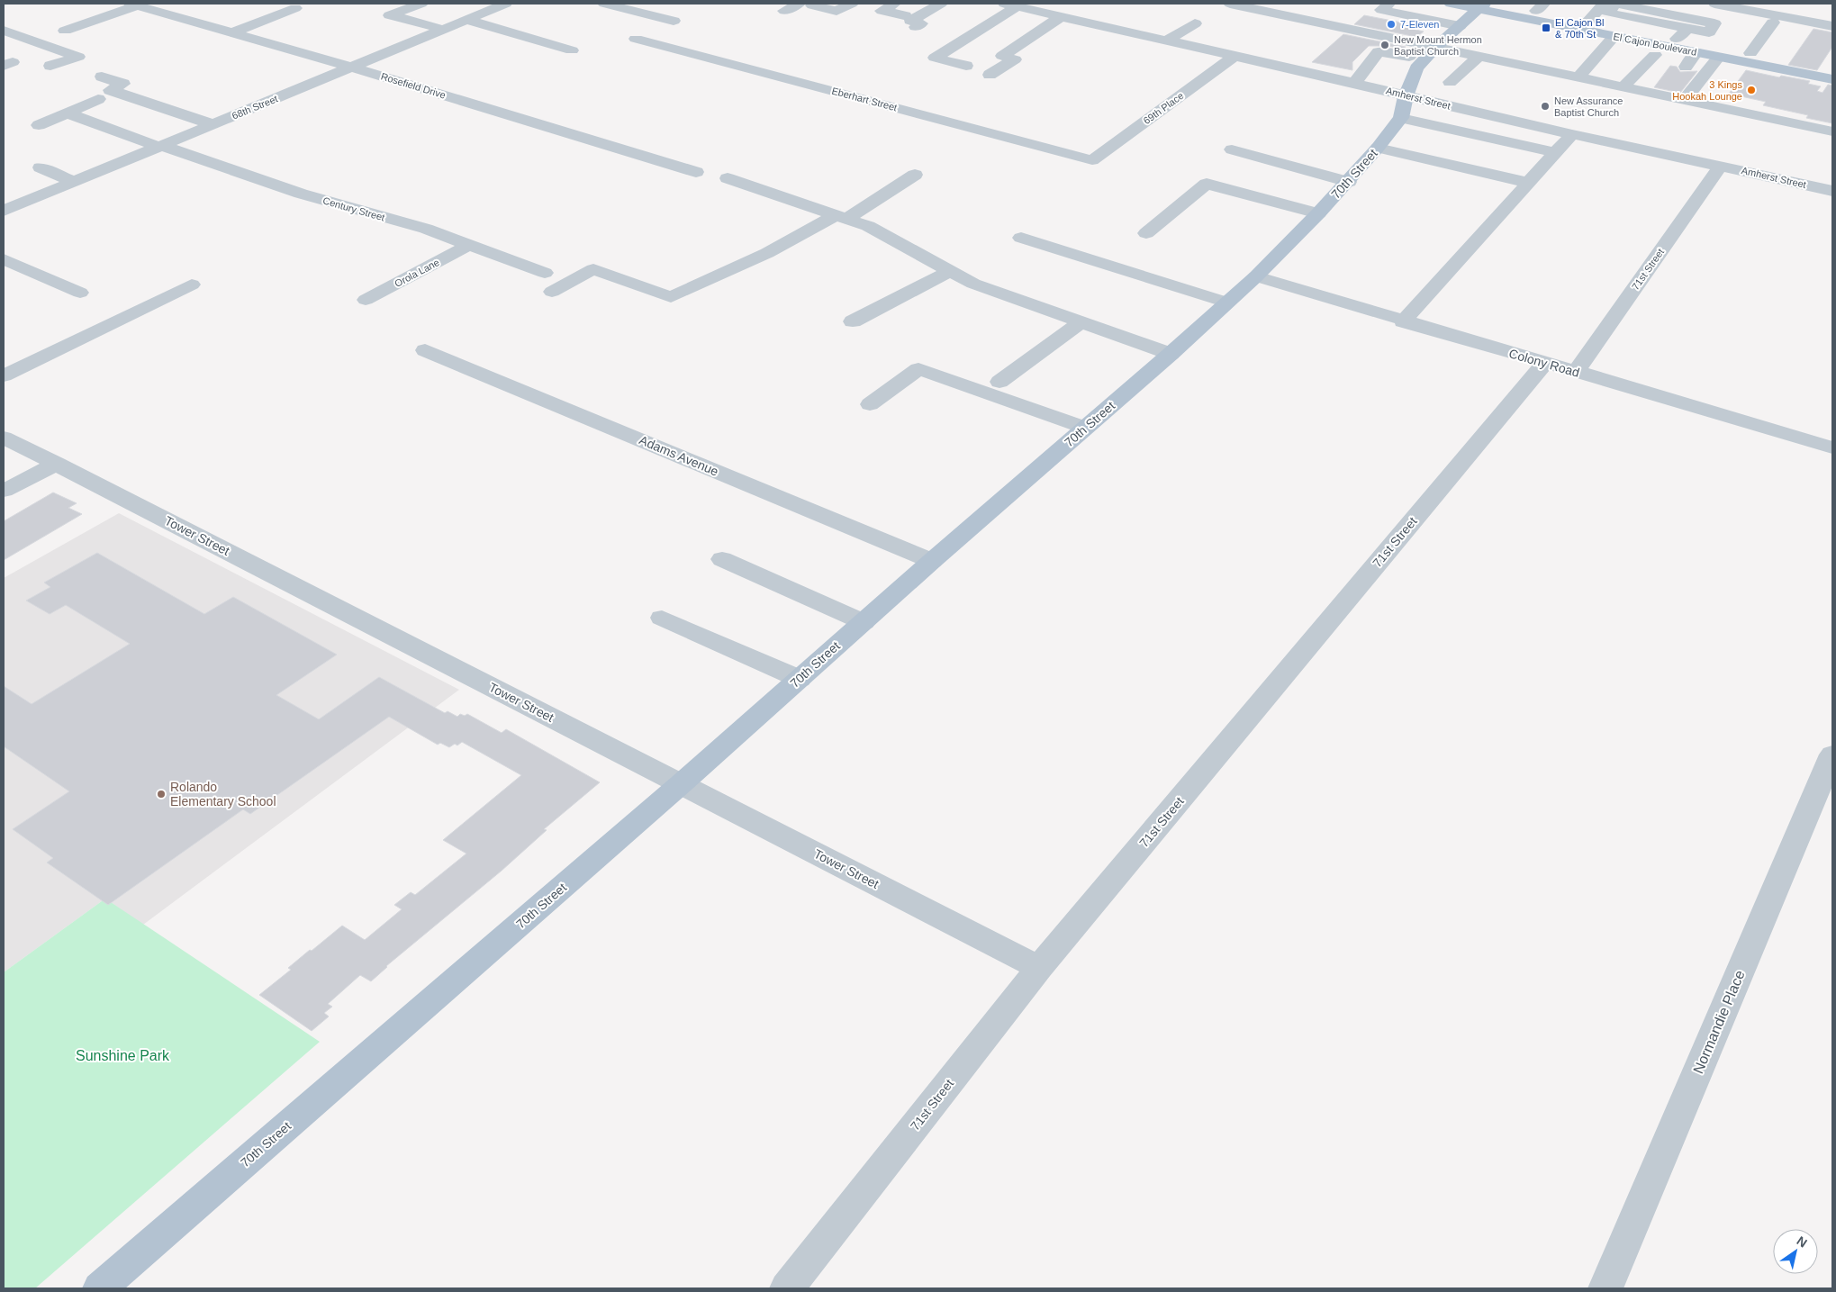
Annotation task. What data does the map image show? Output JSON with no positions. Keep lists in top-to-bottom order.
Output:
{
  "streets": {
    "main road": ["El Cajon Boulevard", "70th Street"],
    "street": [
      "Rosefield Drive",
      "Amherst Street",
      "Eberhart Street",
      "68th Street",
      "69th Place",
      "Century Street",
      "71st Street",
      "Orola Lane",
      "Colony Road",
      "Adams Avenue",
      "Tower Street",
      "Normandie Place"
    ]
  },
  "crossings": [
    ["El Cajon Boulevard", "70th Street"],
    ["Rosefield Drive", "68th Street"],
    ["Amherst Street", "69th Place"],
    ["Amherst Street", "70th Street"],
    ["Amherst Street", "71st Street"],
    ["Eberhart Street", "69th Place"],
    ["68th Street", "Century Street"],
    ["70th Street", "Colony Road"],
    ["70th Street", "Adams Avenue"],
    ["70th Street", "Tower Street"],
    ["Century Street", "Orola Lane"],
    ["71st Street", "Colony Road"],
    ["71st Street", "Tower Street"]
  ],
  "parks": ["Sunshine Park"],
  "places": {
    "other": [
      "7-Eleven",
      "New Mount Hermon Baptist Church",
      "3 Kings Hookah Lounge",
      "New Assurance Baptist Church",
      "Rolando Elementary School"
    ],
    "transit": ["El Cajon Bl & 70th St"]
  },
  "north": "top right"
}
